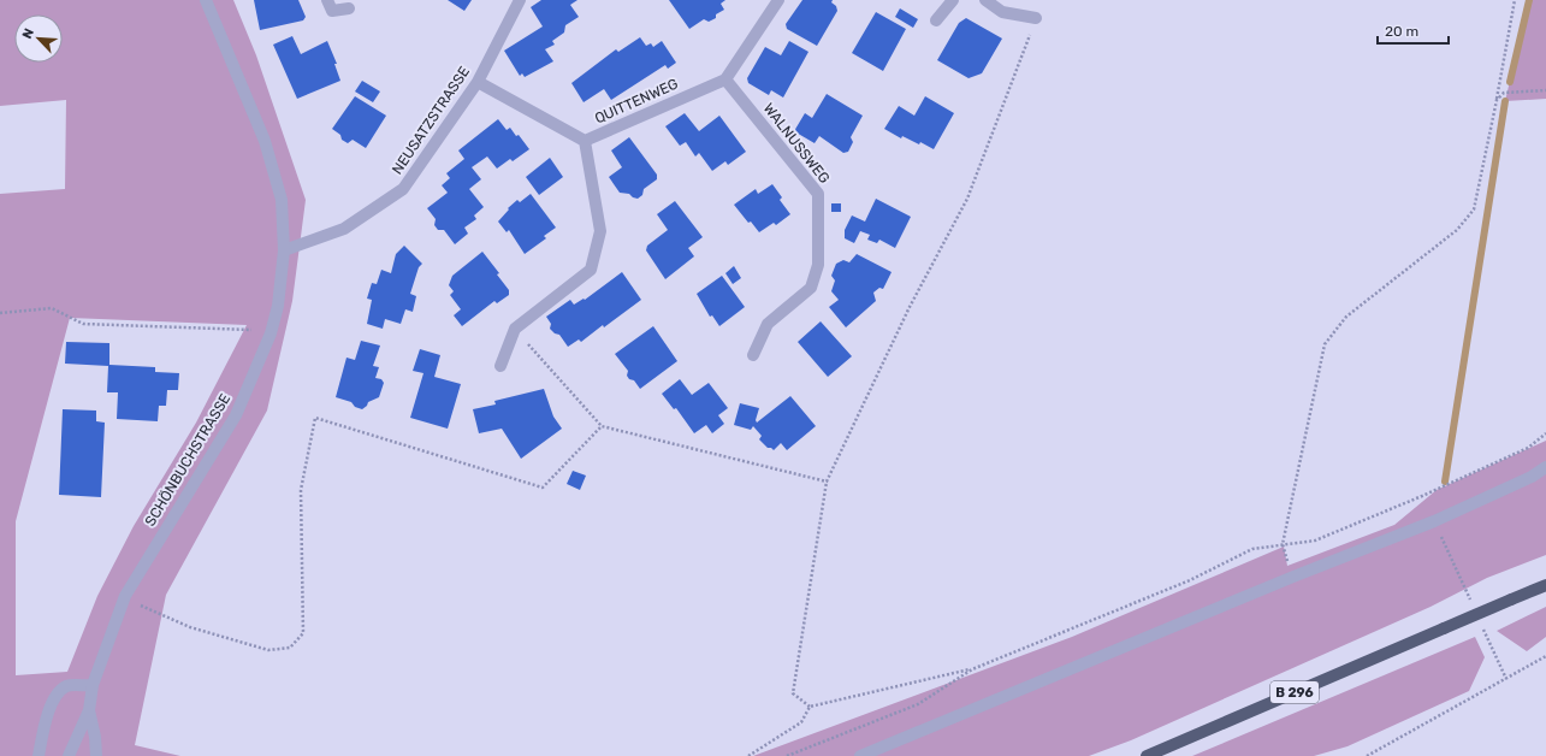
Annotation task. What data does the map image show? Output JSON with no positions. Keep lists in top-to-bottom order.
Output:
{
  "streets": {
    "main road": ["B 296"],
    "street": [
      "QUITTENWEG",
      "NEUSATZSTRASSE",
      "WALNUSSWEG",
      "SCHÖNBUCHSTRASSE"
    ]
  },
  "crossings": [
    ["QUITTENWEG", "NEUSATZSTRASSE"],
    ["QUITTENWEG", "WALNUSSWEG"],
    ["NEUSATZSTRASSE", "SCHÖNBUCHSTRASSE"]
  ],
  "scale_bar": "20 m",
  "north": "top left"
}
